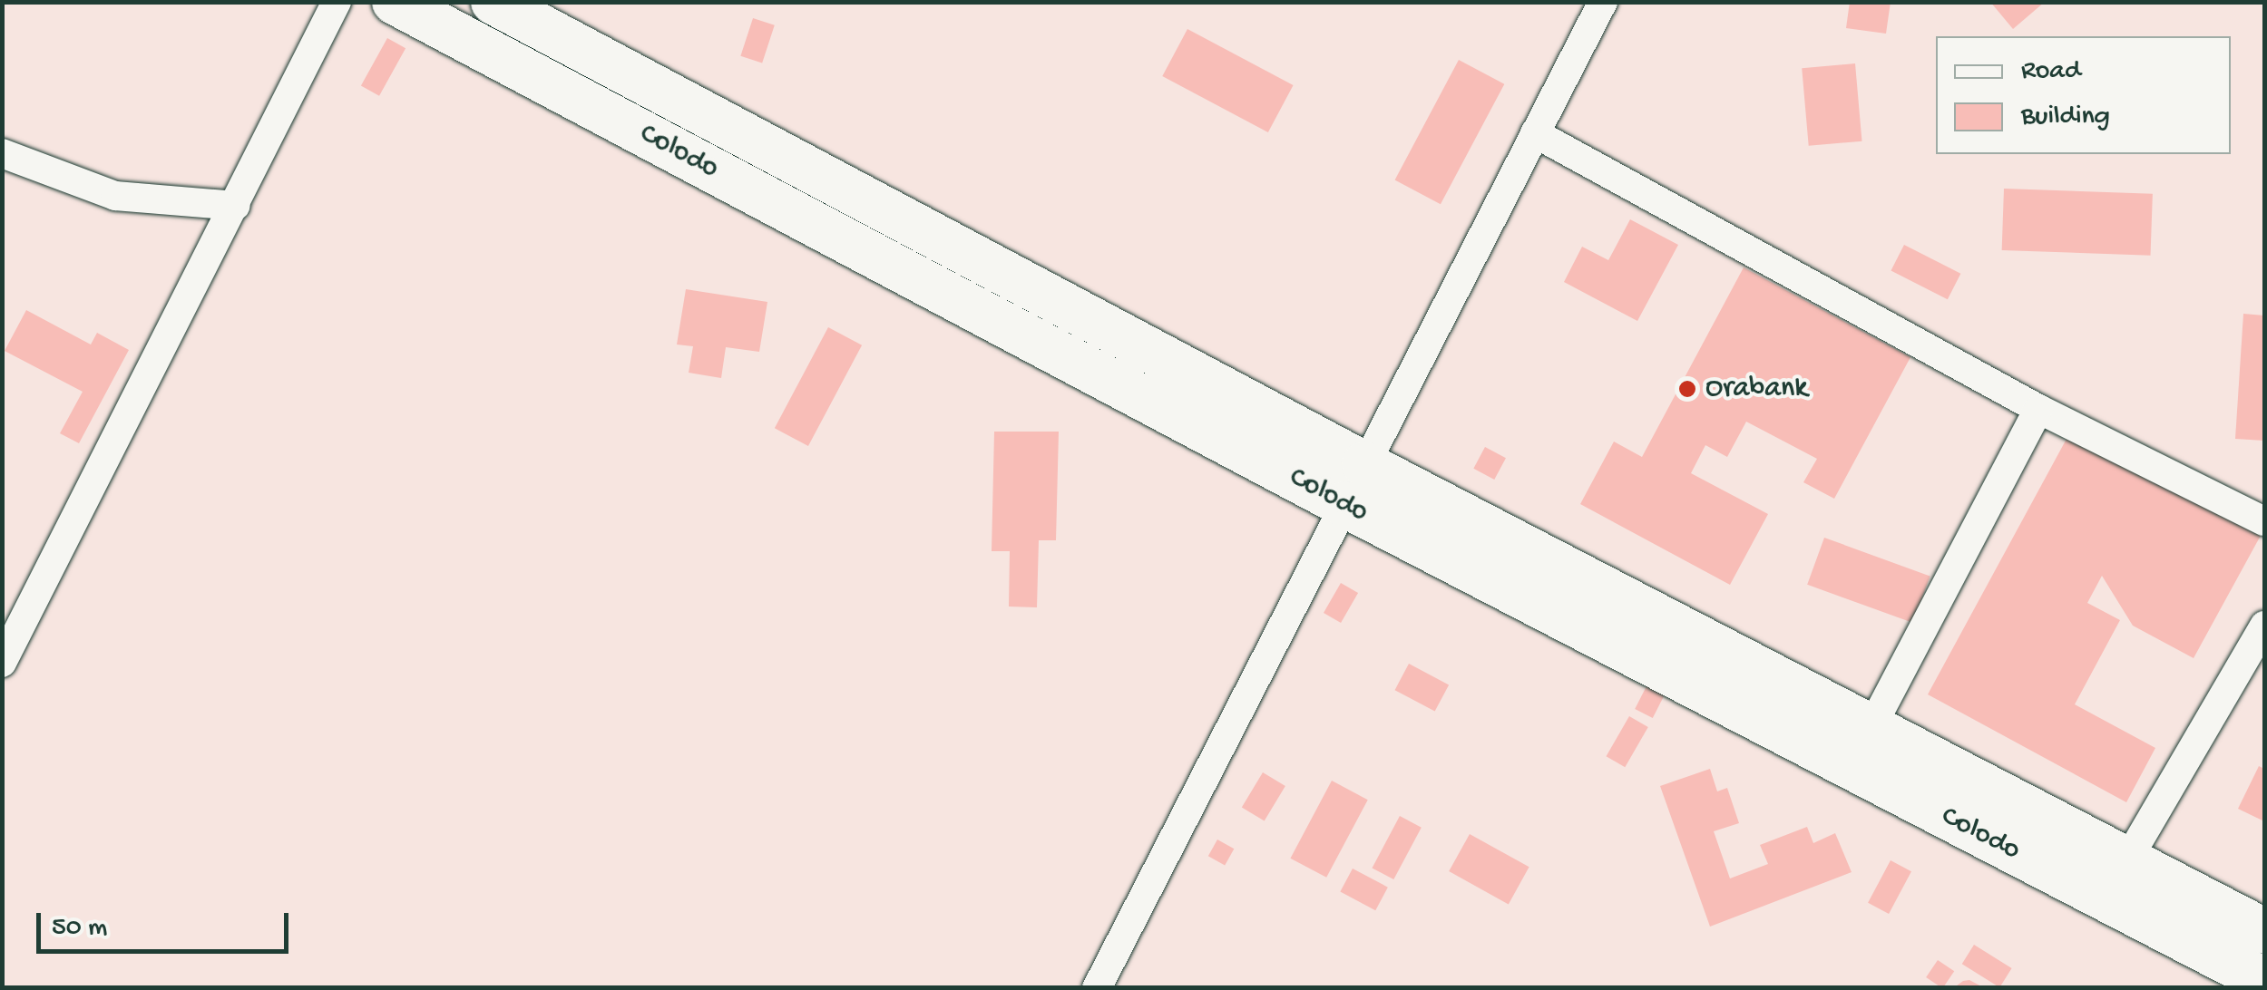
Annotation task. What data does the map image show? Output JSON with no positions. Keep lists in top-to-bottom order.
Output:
{
  "streets": {
    "main road": ["Colodo"]
  },
  "places": ["Orabank"],
  "legend": ["Road", "Building"],
  "scale_bar": "50 m"
}
